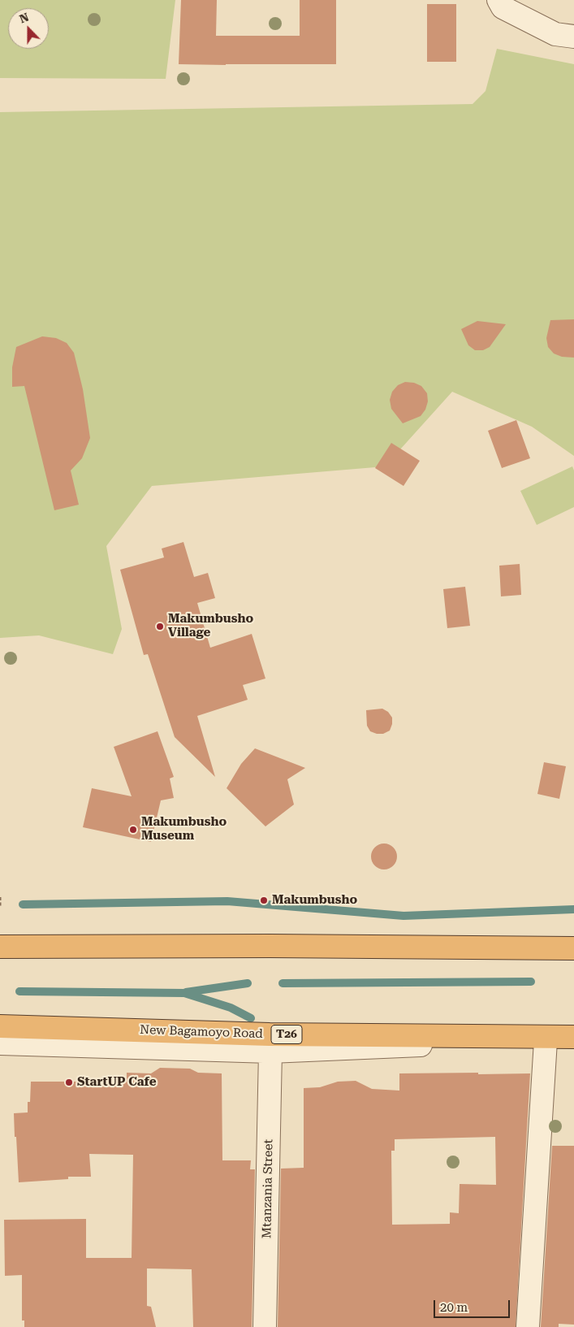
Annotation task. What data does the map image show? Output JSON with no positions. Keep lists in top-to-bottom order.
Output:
{
  "streets": {
    "highway": ["New Bagamoyo Road", "T26"],
    "street": ["Mtanzania Street"]
  },
  "places": [
    "Makumbusho Village",
    "Makumbusho Museum",
    "Makumbusho",
    "StartUP Cafe"
  ],
  "scale_bar": "20 m",
  "north": "top"
}
